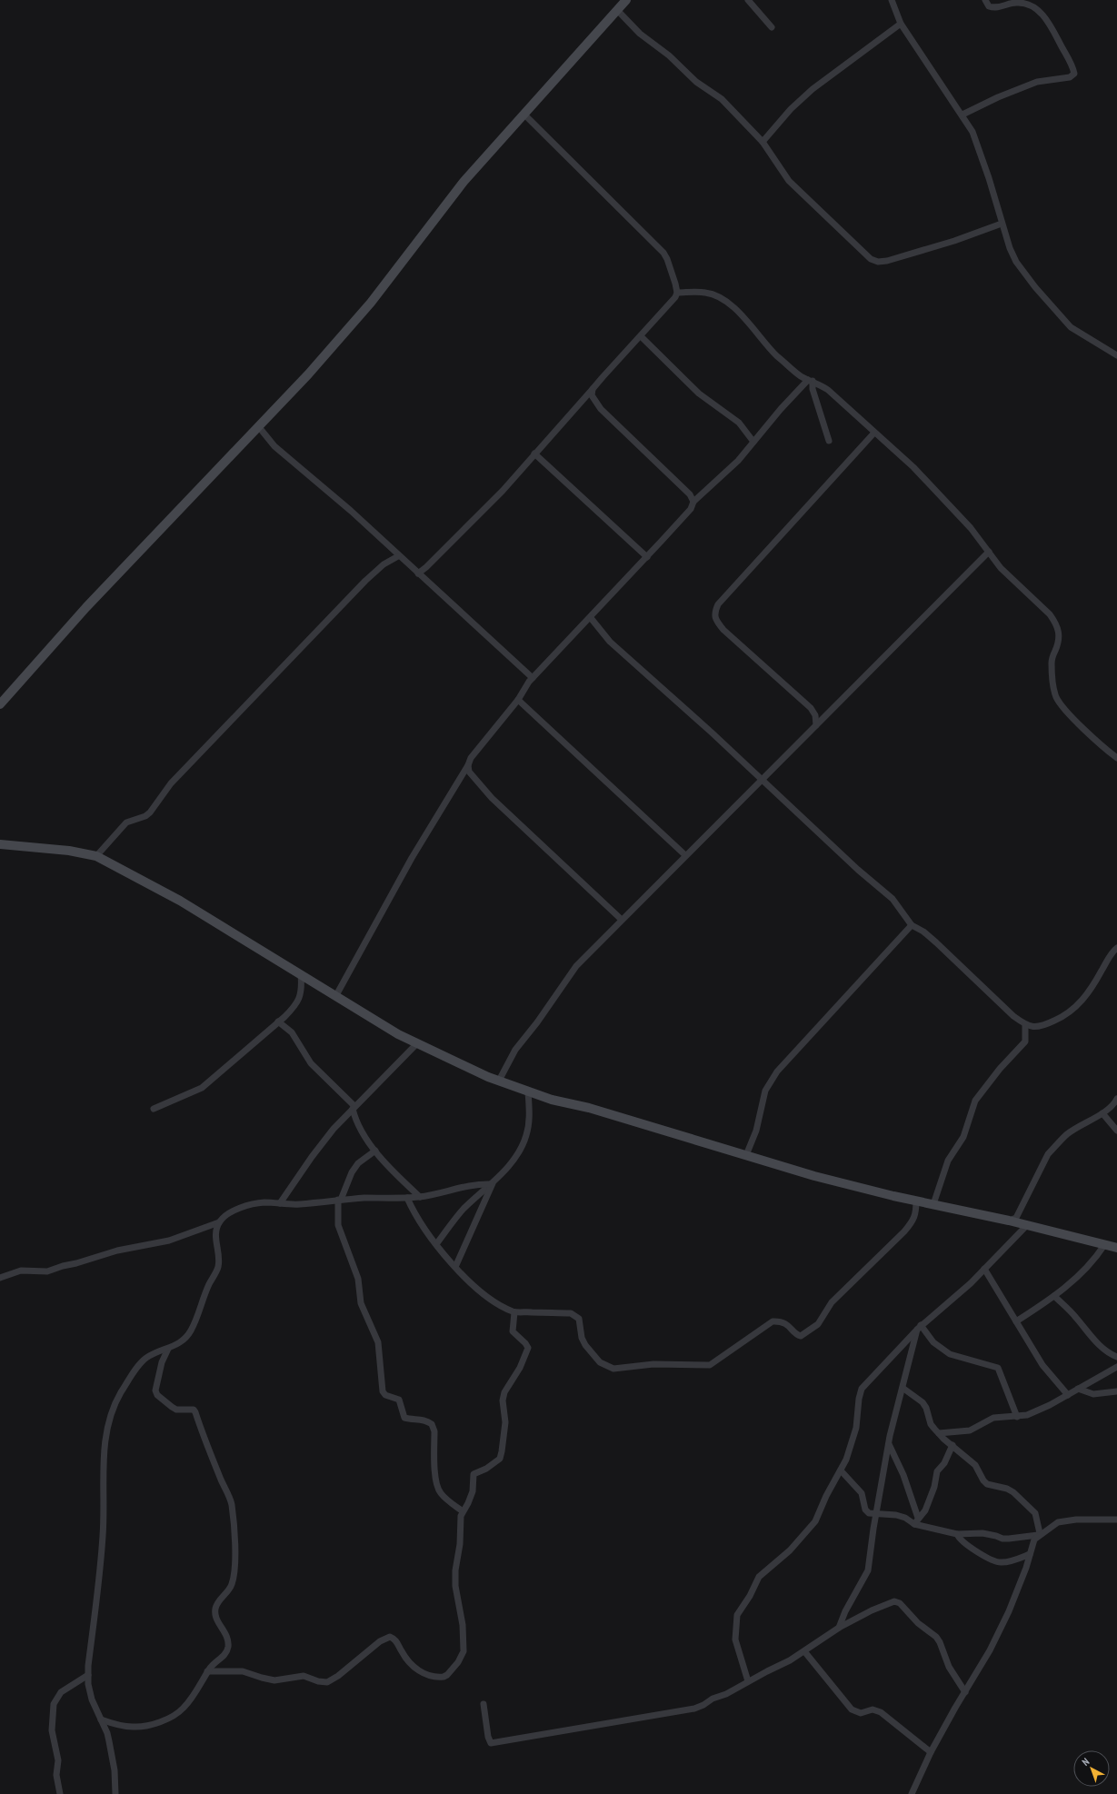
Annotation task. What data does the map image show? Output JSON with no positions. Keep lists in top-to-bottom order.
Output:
{
  "north": "top left"
}
